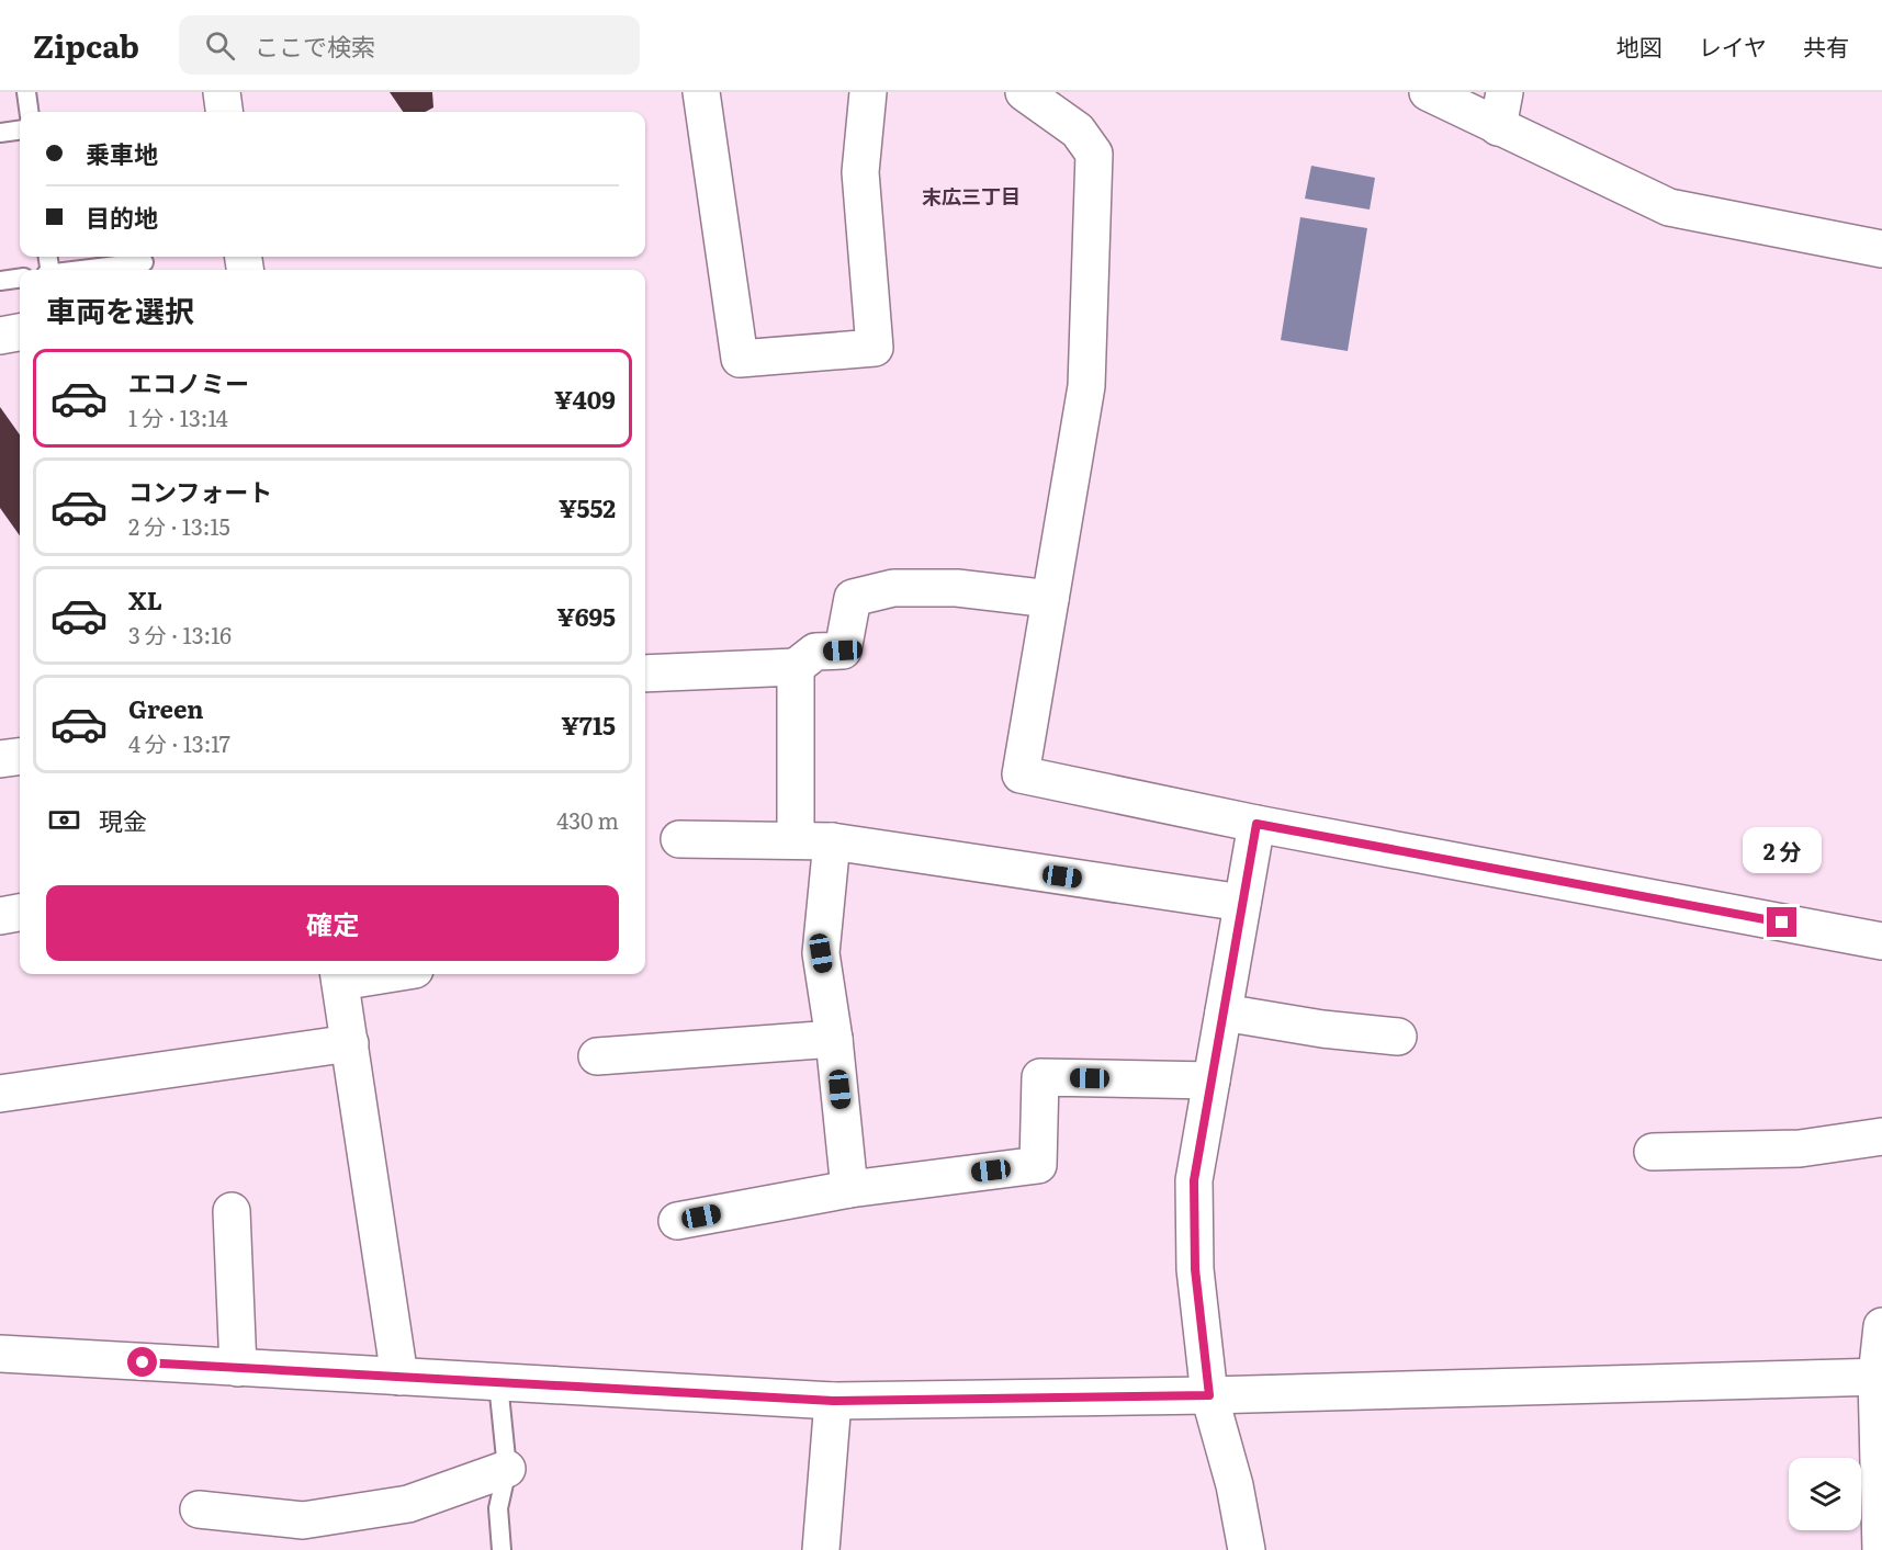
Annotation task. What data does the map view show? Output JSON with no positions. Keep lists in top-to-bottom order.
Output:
{
  "districts": ["末広三丁目"],
  "page": {
    "header": "Zipcab",
    "search": "ここで検索",
    "nav": ["地図", "レイヤ", "共有"],
    "banner": ["乗車地", "目的地"],
    "heading": "車両を選択",
    "list": [
      {
        "name": "エコノミー",
        "note": "1 分 · 13:14",
        "value": "¥409"
      },
      {
        "name": "コンフォート",
        "note": "2 分 · 13:15",
        "value": "¥552"
      },
      {
        "name": "XL",
        "note": "3 分 · 13:16",
        "value": "¥695"
      },
      {
        "name": "Green",
        "note": "4 分 · 13:17",
        "value": "¥715"
      }
    ],
    "pay": ["現金", "430 m"],
    "bubble": "2 分",
    "buttons": "確定"
  }
}
